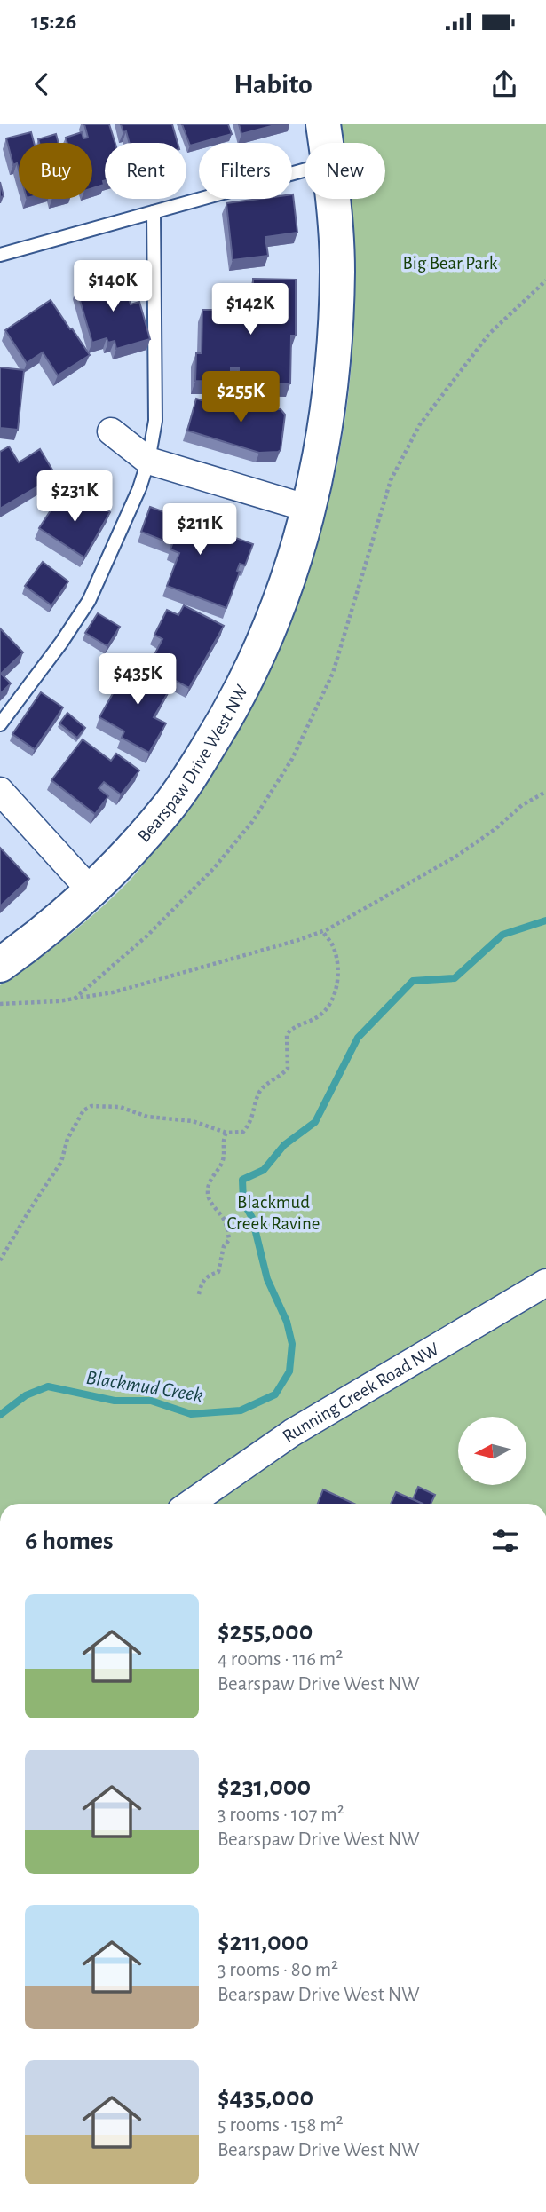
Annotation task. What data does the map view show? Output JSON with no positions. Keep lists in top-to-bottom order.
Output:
{
  "streets": {
    "street": ["Bearspaw Drive West NW", "Running Creek Road NW"]
  },
  "water": ["Blackmud Creek"],
  "parks": ["Big Bear Park", "Blackmud Creek Ravine"],
  "north": "left",
  "page": {
    "status": "15:26",
    "header": "Habito",
    "chip": [
      "Buy",
      "Rent",
      "Filters",
      "New"
    ],
    "price": [
      "$140K",
      "$142K",
      "$255K",
      "$231K",
      "$211K",
      "$435K"
    ],
    "heading": "6 homes",
    "list": [
      {
        "name": "$255,000",
        "note": "4 rooms · 116 m² · Bearspaw Drive West NW"
      },
      {
        "name": "$231,000",
        "note": "3 rooms · 107 m² · Bearspaw Drive West NW"
      },
      {
        "name": "$211,000",
        "note": "3 rooms · 80 m² · Bearspaw Drive West NW"
      },
      {
        "name": "$435,000",
        "note": "5 rooms · 158 m² · Bearspaw Drive West NW"
      }
    ]
  }
}
